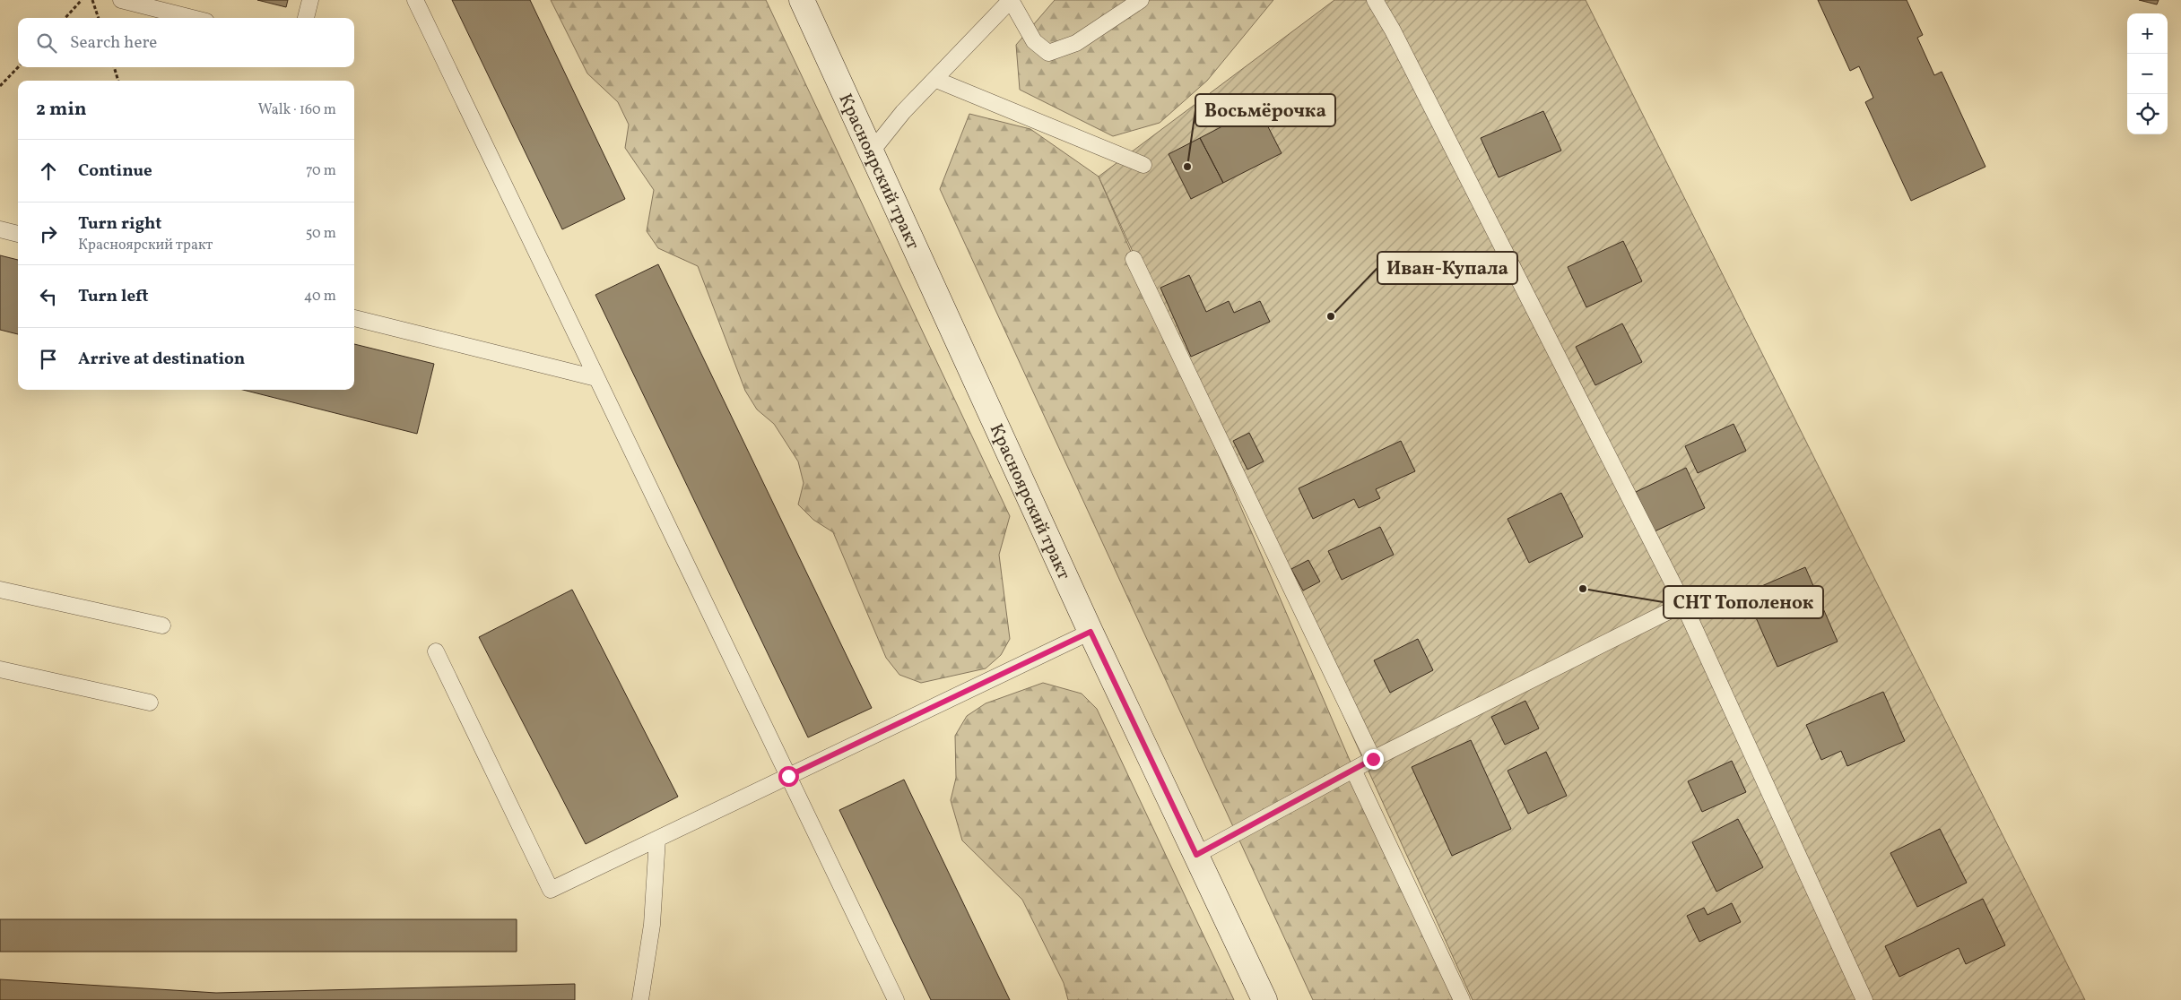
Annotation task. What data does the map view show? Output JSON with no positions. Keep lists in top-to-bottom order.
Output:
{
  "streets": {
    "main road": ["Красноярский тракт"]
  },
  "places": ["Восьмёрочка", "Иван-Купала", "СНТ Тополенок"],
  "page": {
    "map_buttons": ["+", "−"],
    "search": "Search here",
    "heading": ["2 min", "Walk · 160 m"],
    "list": [
      ["Continue", "70 m"],
      ["Turn right", "Красноярский тракт", "50 m"],
      ["Turn left", "40 m"],
      "Arrive at destination"
    ]
  }
}
